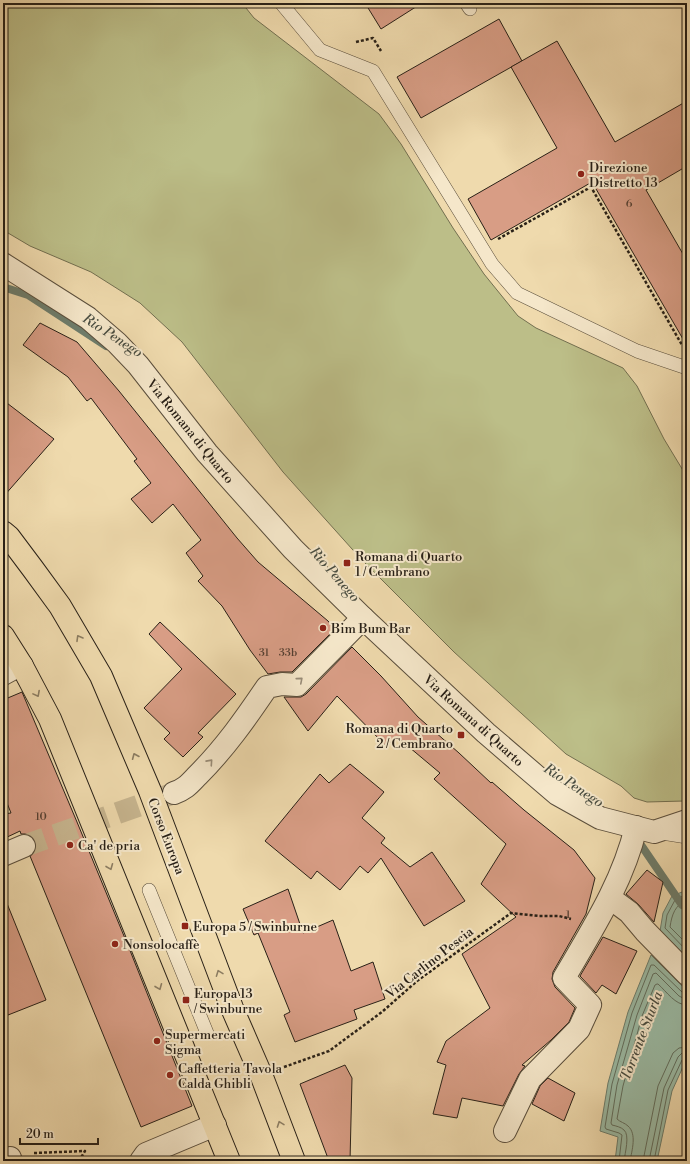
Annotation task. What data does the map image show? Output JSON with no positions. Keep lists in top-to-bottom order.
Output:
{
  "streets": {
    "main road": ["Corso Europa"],
    "street": ["Via Romana di Quarto"],
    "path": ["Via Carlino Pescia"]
  },
  "water": ["Rio Penego", "Torrente Sturla"],
  "places": {
    "other": [
      "Direzione Distretto 13",
      "Bim Bum Bar",
      "Ca' de pria",
      "Nonsolocaffè",
      "Supermercati Sigma",
      "Caffetteria Tavola Calda Ghibli"
    ],
    "transit": [
      "Romana di Quarto 1 / Cembrano",
      "Romana di Quarto 2 / Cembrano",
      "Europa 5 / Swinburne",
      "Europa 13 / Swinburne"
    ]
  },
  "house_numbers": [
    "6",
    "31",
    "33b",
    "10",
    "1"
  ],
  "scale_bar": "20 m"
}
